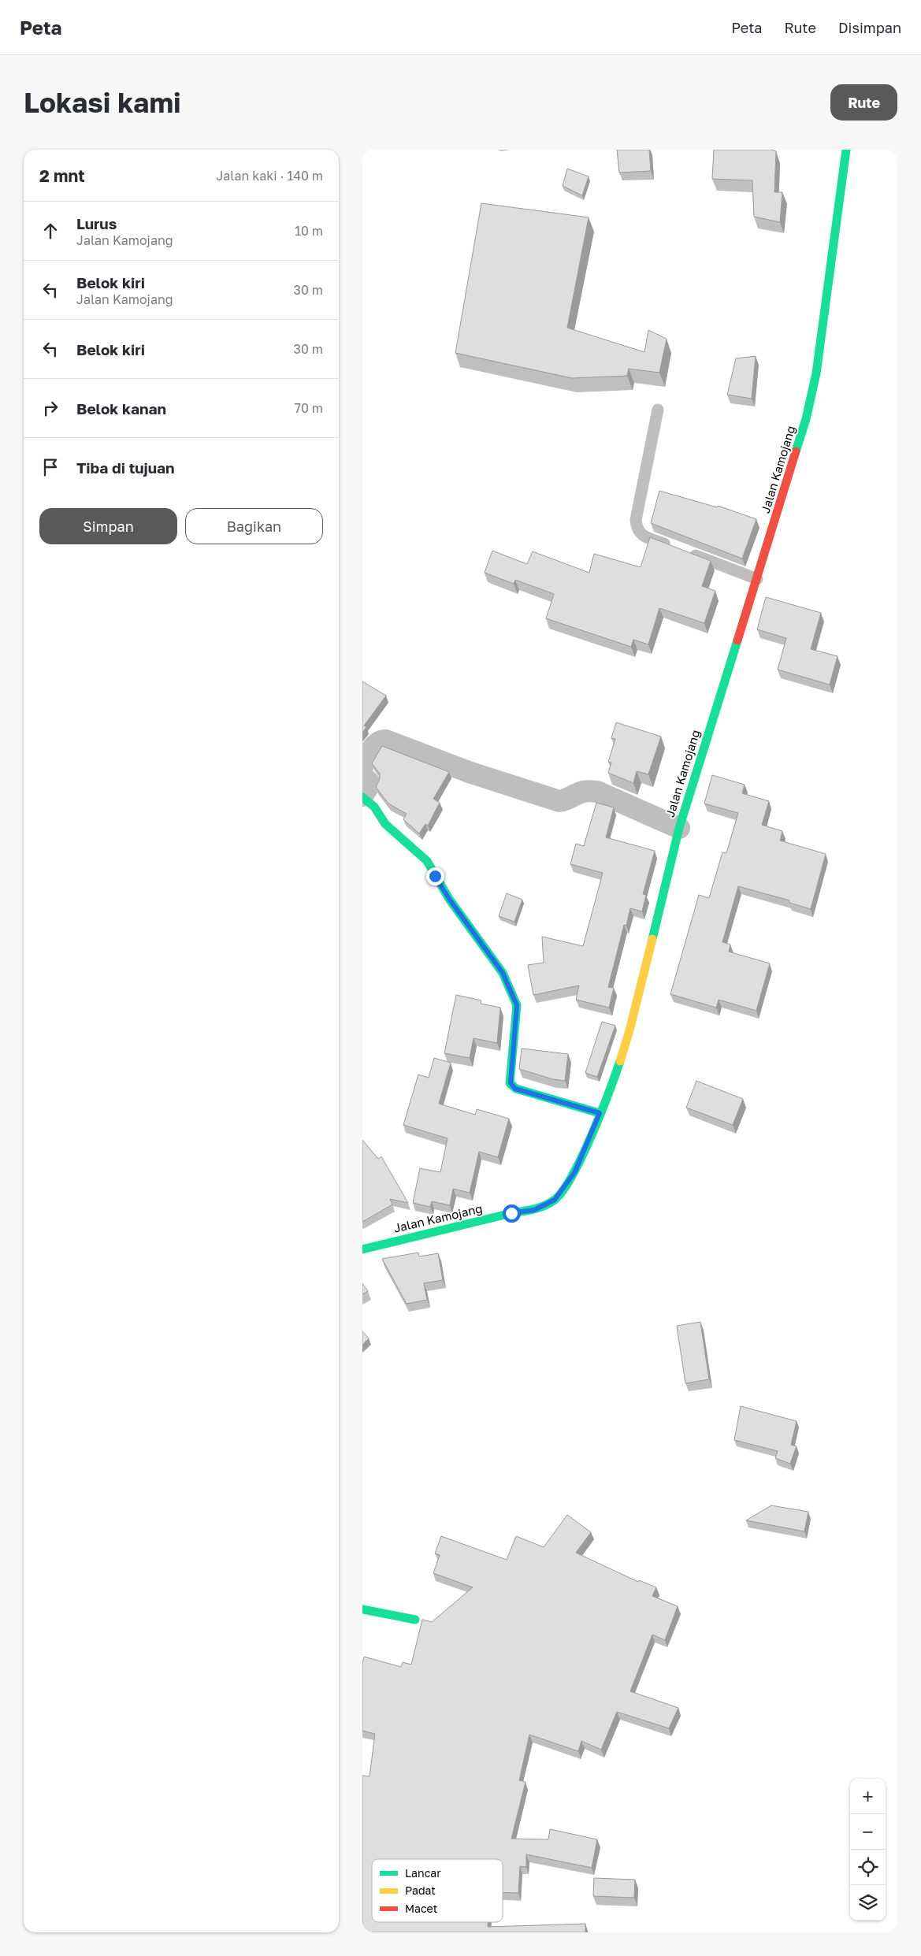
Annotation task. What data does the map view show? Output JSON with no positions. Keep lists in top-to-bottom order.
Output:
{
  "streets": {
    "main road": ["Jalan Kamojang"]
  },
  "legend": ["Lancar", "Padat", "Macet"],
  "page": {
    "header": "Peta",
    "nav": ["Peta", "Rute", "Disimpan"],
    "buttons": [
      "Rute",
      ["Simpan", "Bagikan"]
    ],
    "title": "Lokasi kami",
    "heading": ["2 mnt", "Jalan kaki · 140 m"],
    "list": [
      ["Lurus", "Jalan Kamojang", "10 m"],
      ["Belok kiri", "Jalan Kamojang", "30 m"],
      ["Belok kiri", "30 m"],
      ["Belok kanan", "70 m"],
      "Tiba di tujuan"
    ],
    "map_buttons": ["+", "−"]
  }
}
